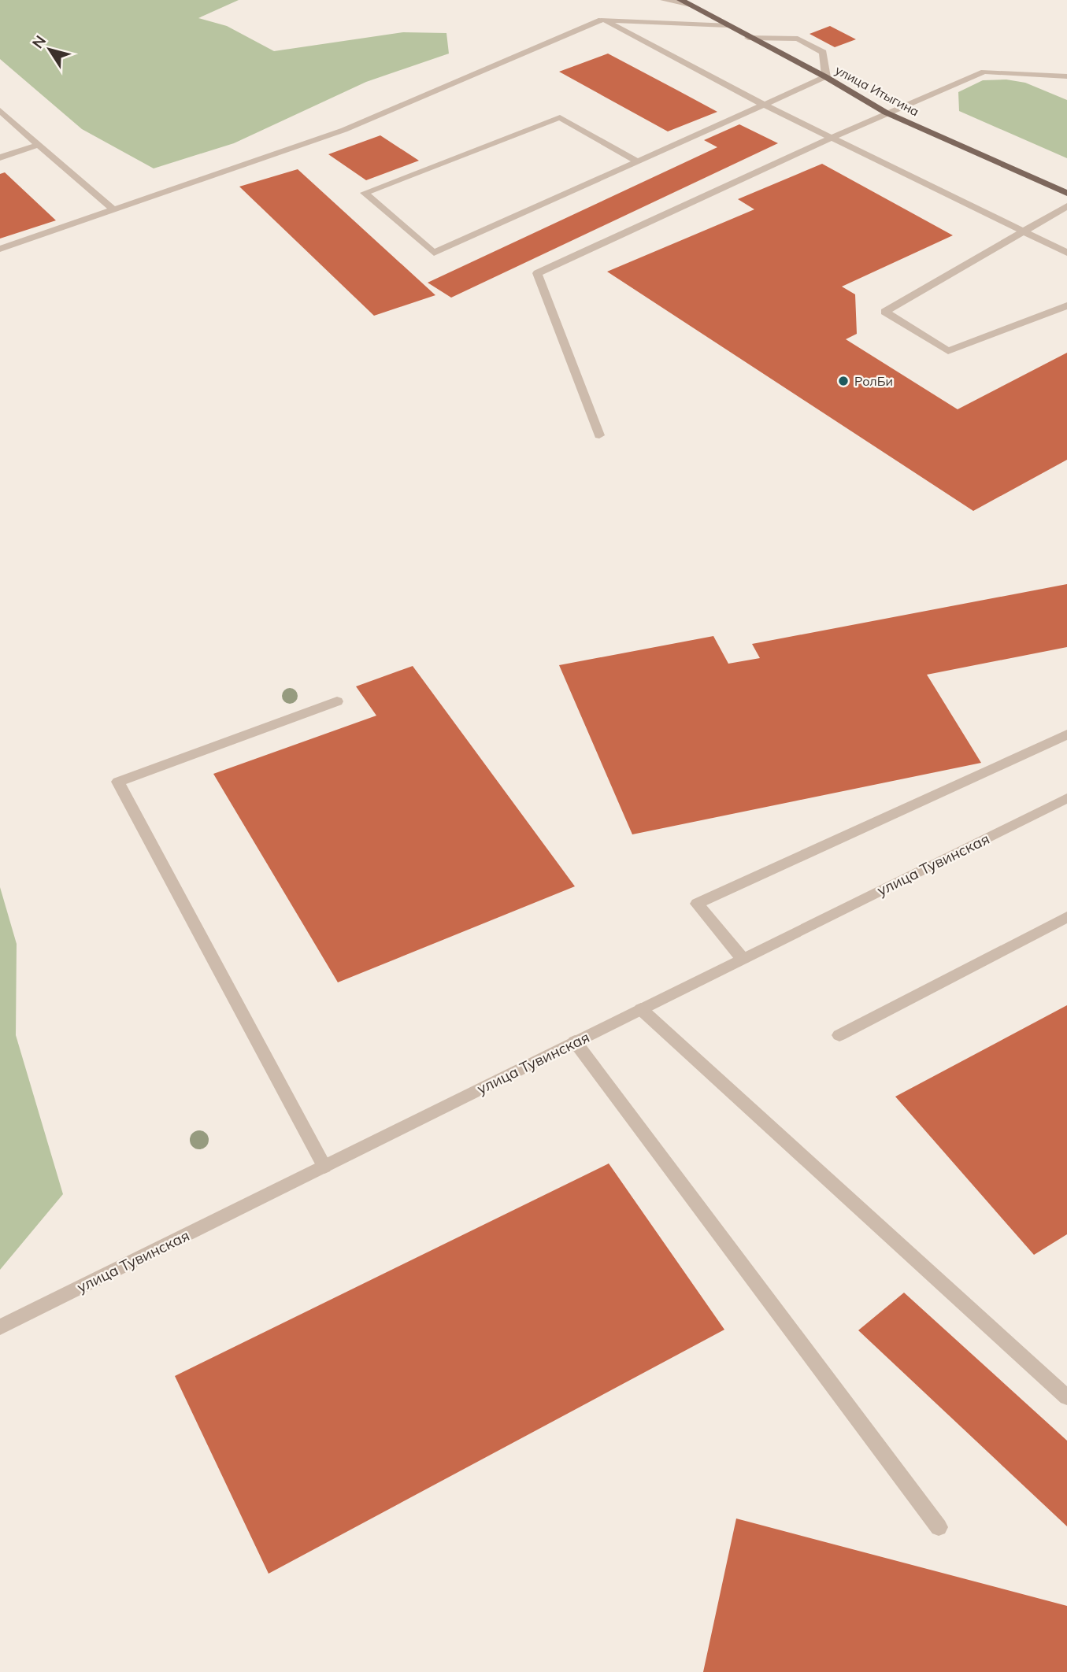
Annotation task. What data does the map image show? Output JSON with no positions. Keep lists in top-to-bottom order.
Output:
{
  "streets": {
    "main road": ["улица Итыгина"],
    "street": ["улица Тувинская"]
  },
  "places": ["РолБи"],
  "north": "top left"
}
